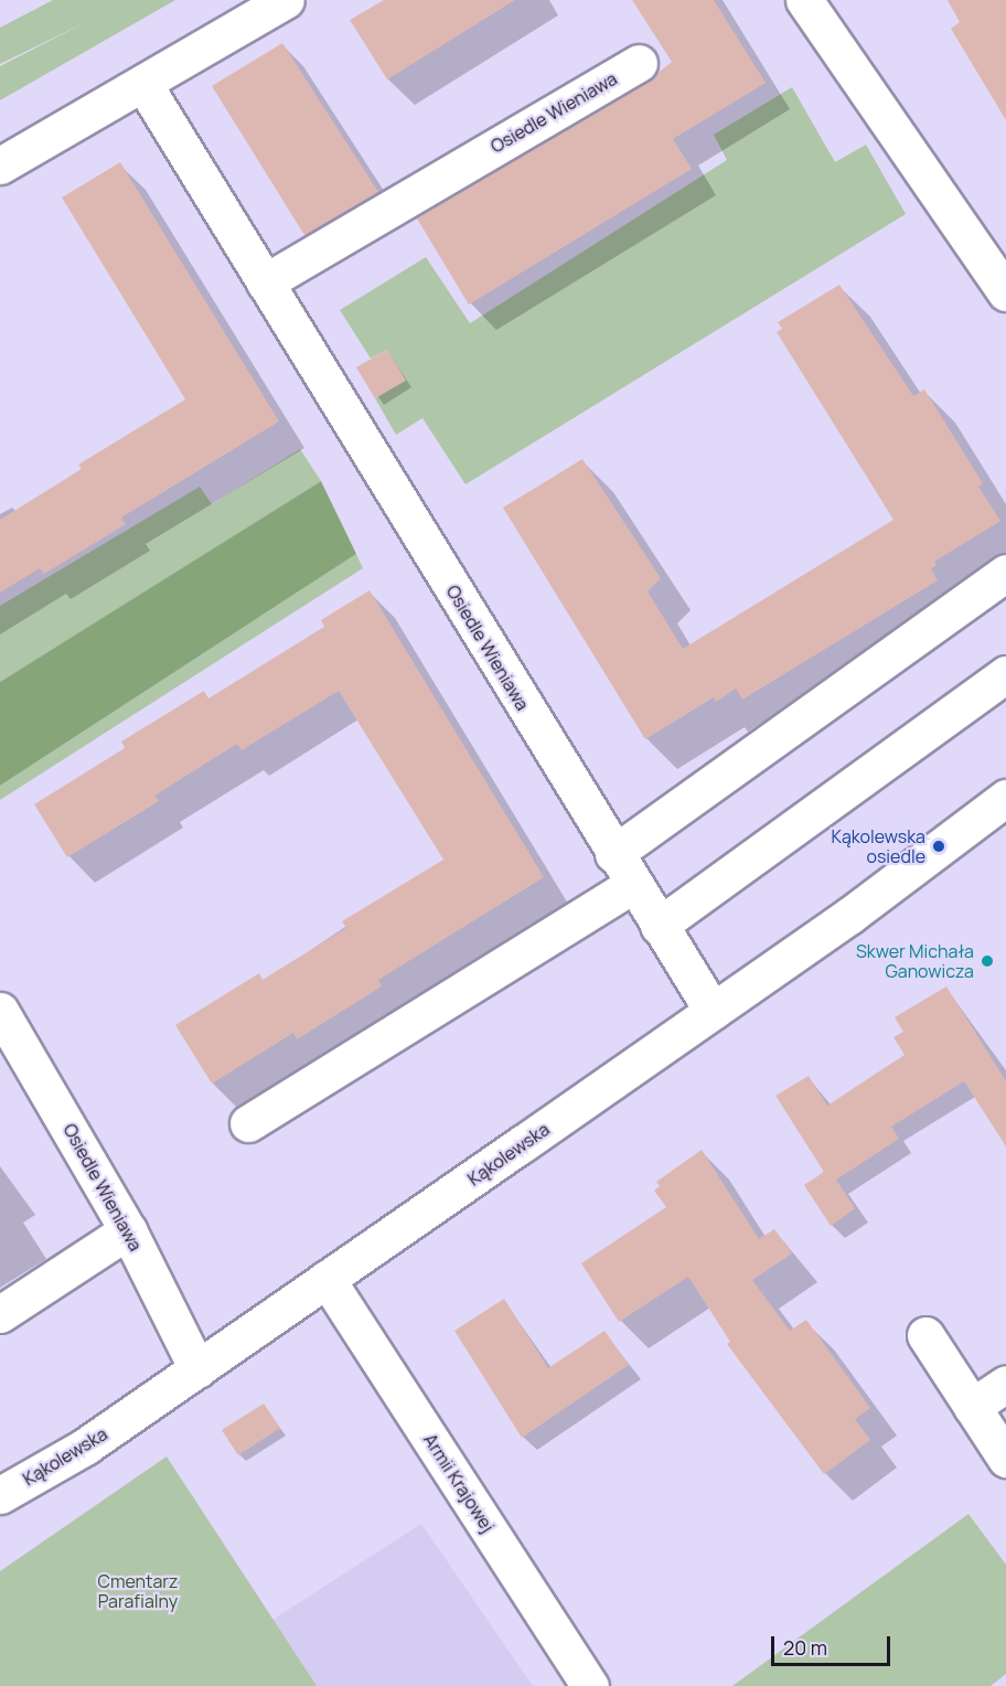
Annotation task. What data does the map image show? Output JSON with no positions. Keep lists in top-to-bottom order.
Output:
{
  "streets": {
    "street": ["Osiedle Wieniawa", "Kąkolewska", "Armii Krajowej"]
  },
  "crossings": [
    ["Osiedle Wieniawa", "Kąkolewska"],
    ["Kąkolewska", "Armii Krajowej"]
  ],
  "parks": ["Cmentarz Parafialny"],
  "places": ["Kąkolewska osiedle", "Skwer Michała Ganowicza"],
  "scale_bar": "20 m"
}
